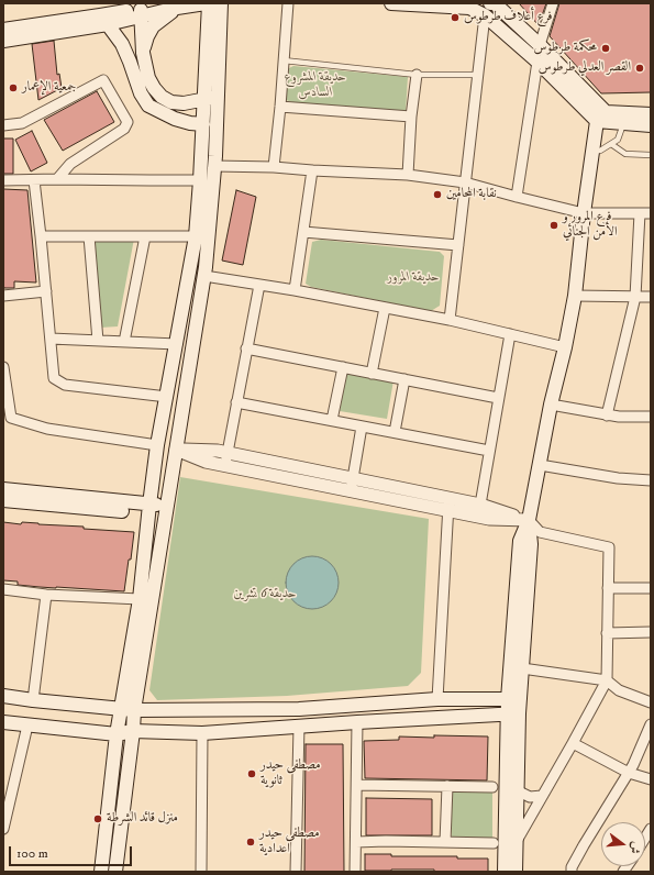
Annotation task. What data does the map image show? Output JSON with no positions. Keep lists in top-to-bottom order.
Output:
{
  "parks": ["حديقة المشروع السادس", "حديقة المرور", "حديقة 6 تشرين"],
  "places": [
    "فرع أعلاف طرطوس",
    "محكمة طرطوس",
    "القصر العدلي طرطوس",
    "جمعية الإعمار",
    "نقابة المحامين",
    "فرع المرور و الأمن الجنائي",
    "مصطفى حيدر ثانوية",
    "منزل قائد الشرطة",
    "مصطفى حيدر اعدادية"
  ],
  "scale_bar": "100 m",
  "north": "right"
}
